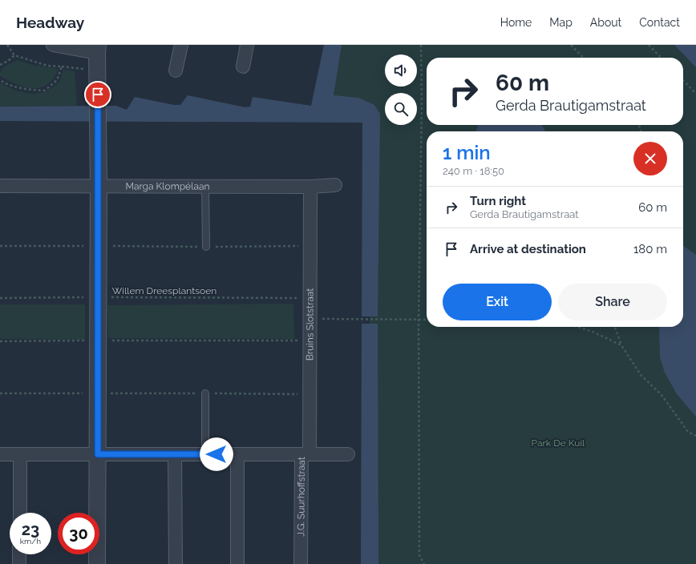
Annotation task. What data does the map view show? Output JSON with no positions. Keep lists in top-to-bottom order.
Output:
{
  "streets": {
    "street": ["Marga Klompélaan", "Bruins Slotstraat", "J.G. Suurhoffstraat"],
    "path": ["Willem Dreesplantsoen"]
  },
  "crossings": [
    ["Marga Klompélaan", "Bruins Slotstraat"],
    ["Willem Dreesplantsoen", "Bruins Slotstraat"],
    ["Bruins Slotstraat", "J.G. Suurhoffstraat"]
  ],
  "parks": ["Park De Kuil"],
  "page": {
    "header": "Headway",
    "nav": [
      "Home",
      "Map",
      "About",
      "Contact"
    ],
    "turn": ["60 m", "Gerda Brautigamstraat"],
    "heading": ["1 min", "240 m · 18:50"],
    "list": [
      {
        "name": "Turn right",
        "note": "Gerda Brautigamstraat",
        "value": "60 m"
      },
      {
        "name": "Arrive at destination",
        "value": "180 m"
      }
    ],
    "buttons": ["Exit", "Share"],
    "speed": "23 km/h",
    "limit": "30"
  }
}
